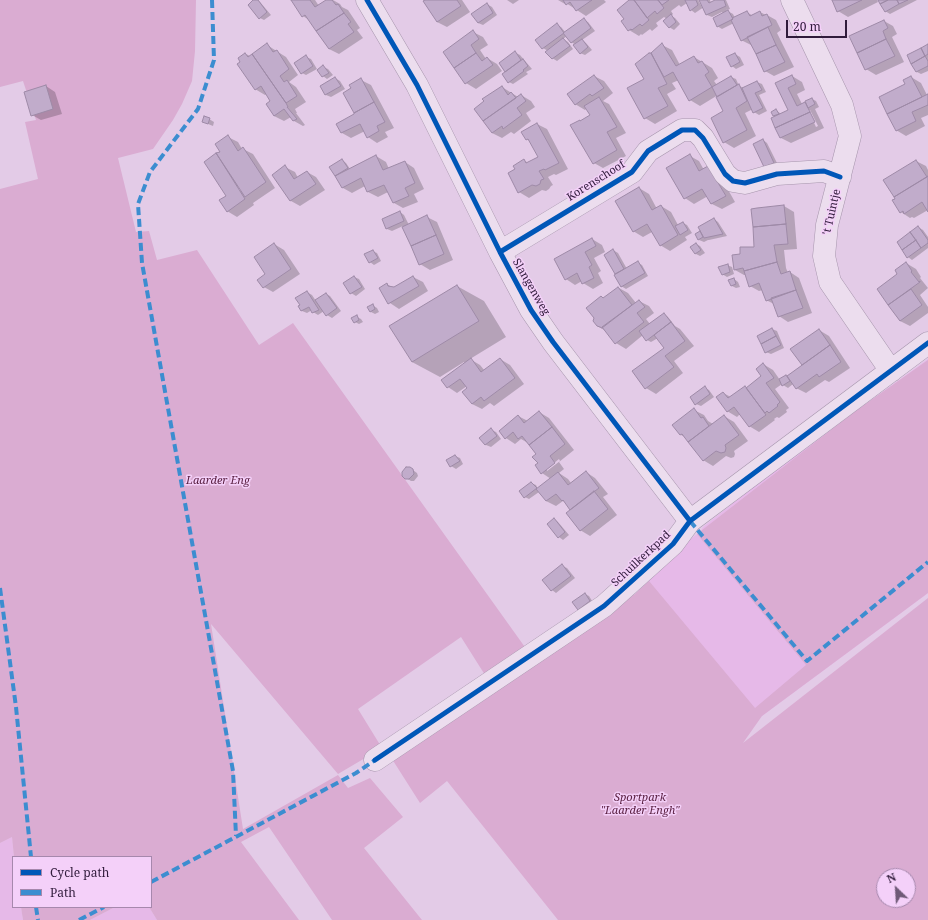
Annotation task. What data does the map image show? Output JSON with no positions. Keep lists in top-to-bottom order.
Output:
{
  "streets": {
    "street": [
      "Korenschoof",
      "'t Tuintje",
      "Slangenweg",
      "Schuilkerkpad"
    ]
  },
  "crossings": [
    ["Korenschoof", "'t Tuintje"],
    ["Korenschoof", "Slangenweg"],
    ["'t Tuintje", "Schuilkerkpad"],
    ["Slangenweg", "Schuilkerkpad"]
  ],
  "parks": ["Laarder Eng", "Sportpark \"Laarder Engh\""],
  "legend": ["Cycle path", "Path"],
  "scale_bar": "20 m",
  "north": "top left"
}
